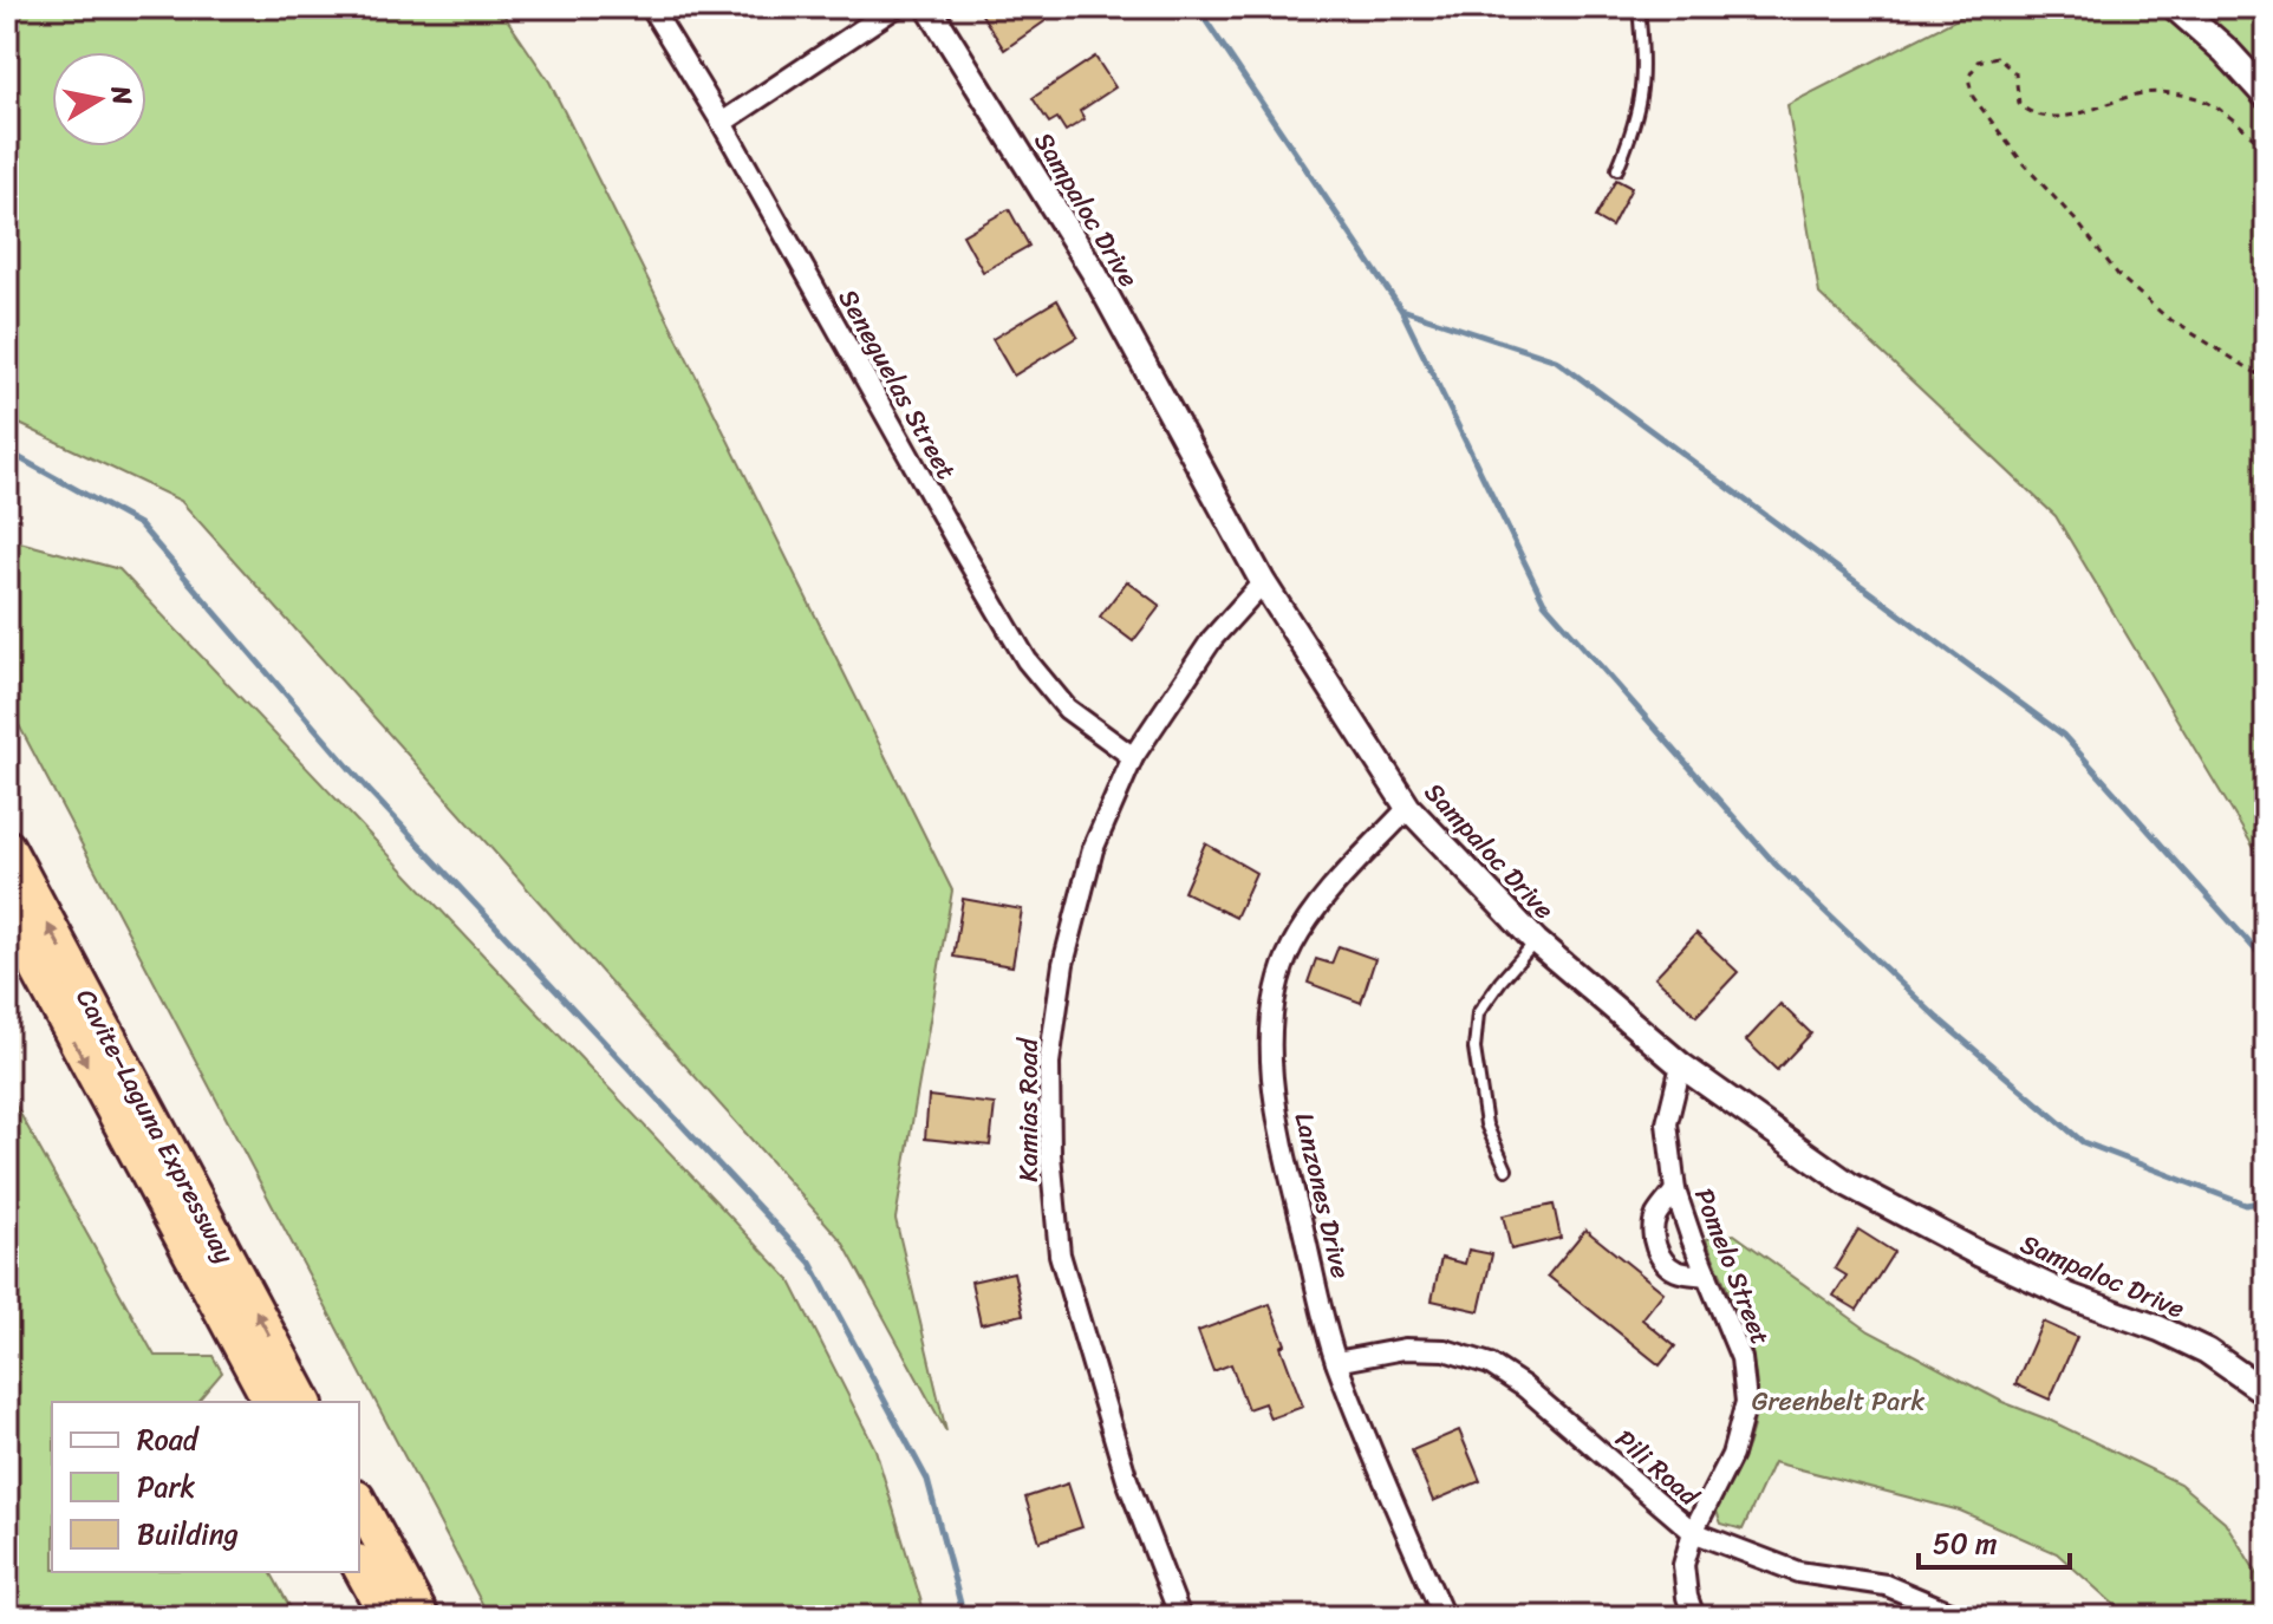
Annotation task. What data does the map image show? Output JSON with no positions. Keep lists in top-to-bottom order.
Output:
{
  "streets": {
    "highway": ["Cavite–Laguna Expressway"],
    "street": [
      "Sampaloc Drive",
      "Seneguelas Street",
      "Kamias Road",
      "Lanzones Drive",
      "Pomelo Street",
      "Pili Road"
    ]
  },
  "crossings": [
    ["Sampaloc Drive", "Kamias Road"],
    ["Sampaloc Drive", "Lanzones Drive"],
    ["Sampaloc Drive", "Pomelo Street"],
    ["Seneguelas Street", "Kamias Road"],
    ["Lanzones Drive", "Pili Road"],
    ["Pomelo Street", "Pili Road"]
  ],
  "parks": ["Greenbelt Park"],
  "legend": ["Road", "Park", "Building"],
  "scale_bar": "50 m",
  "north": "right"
}
